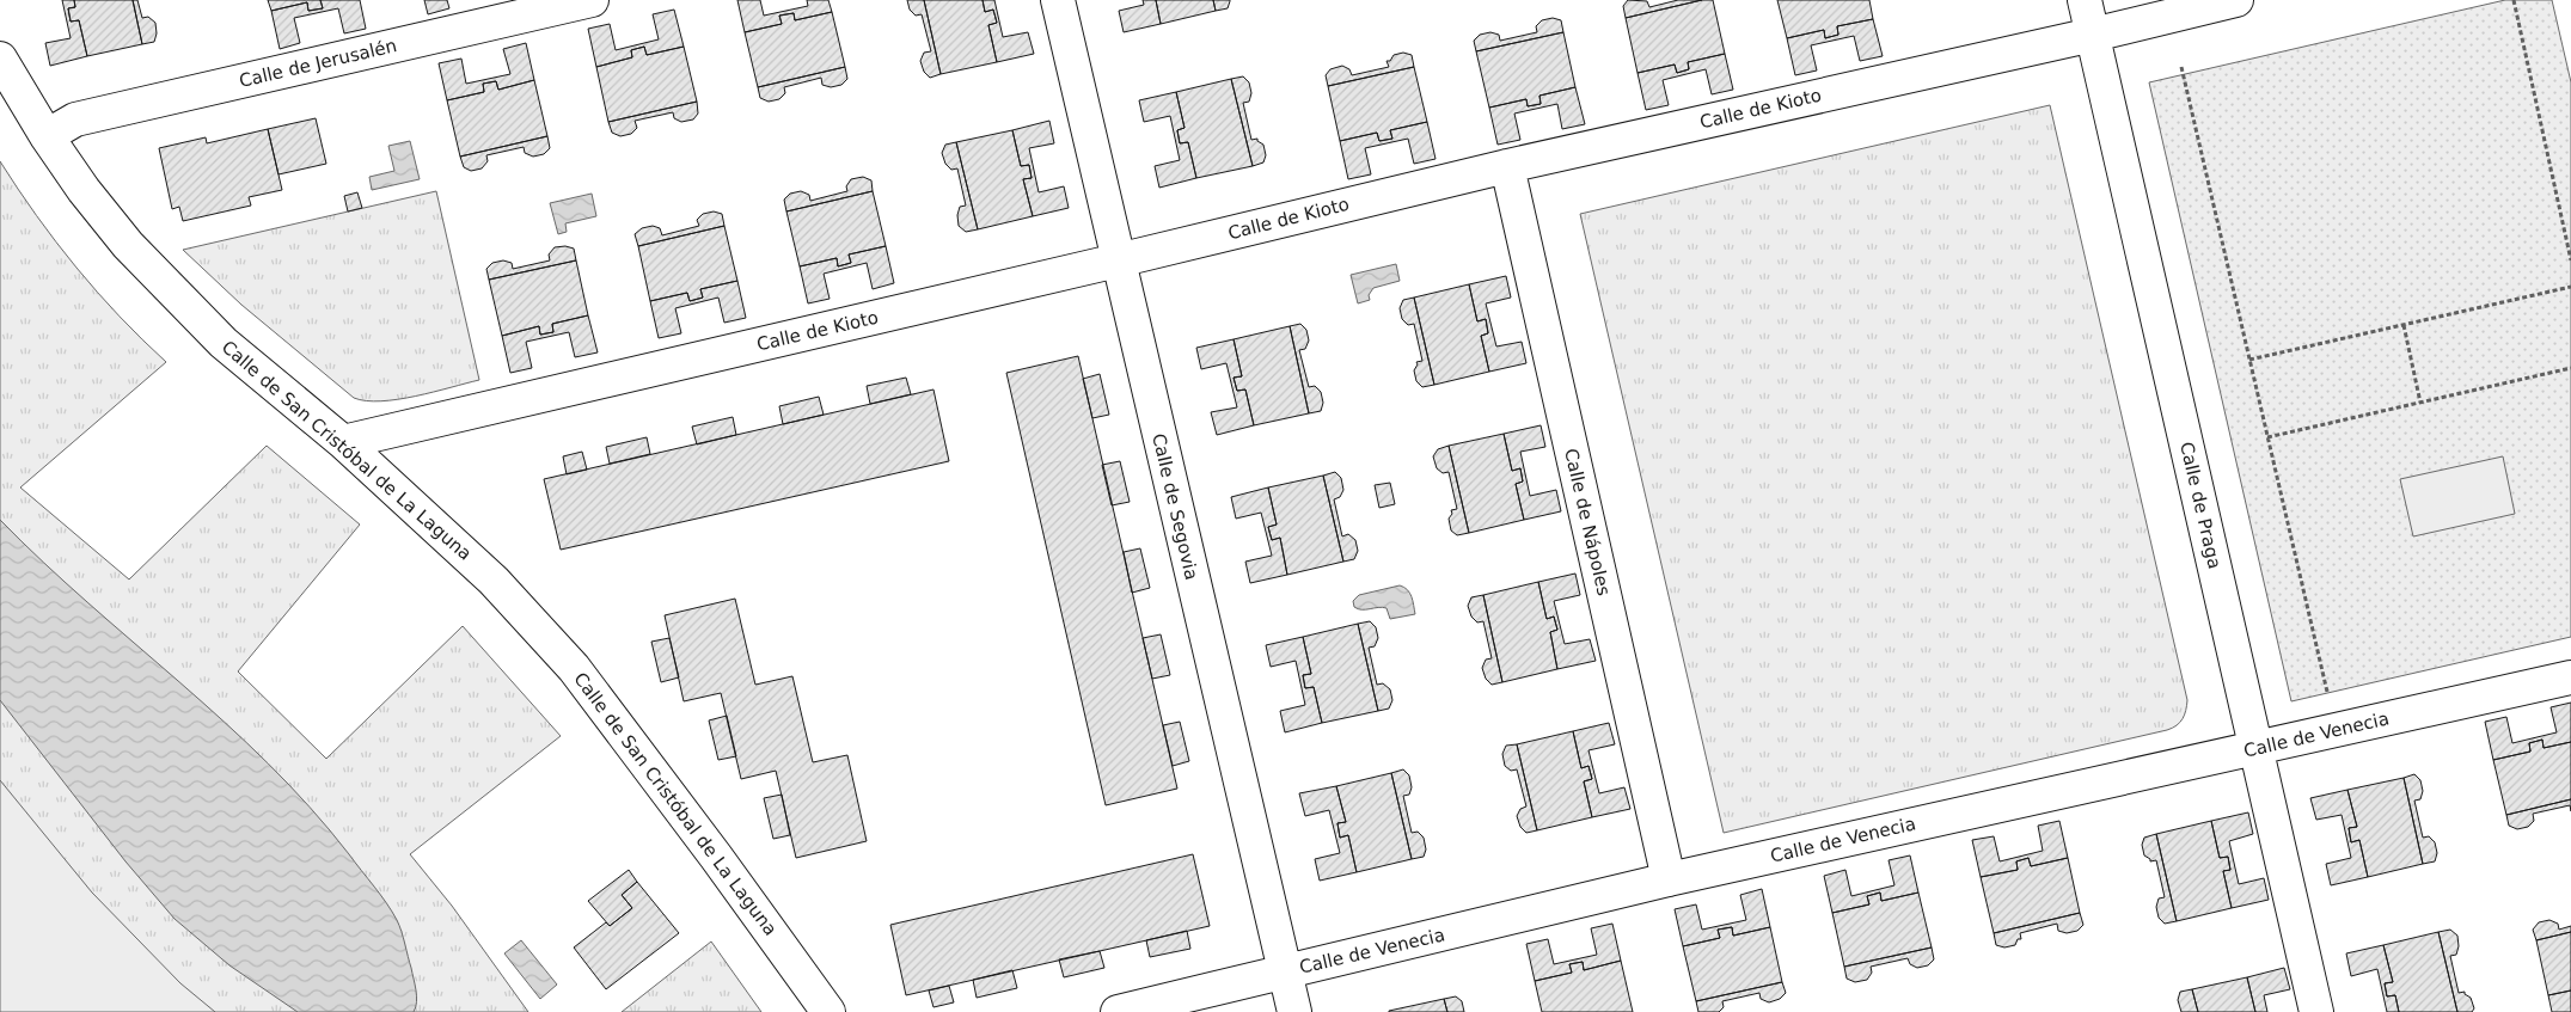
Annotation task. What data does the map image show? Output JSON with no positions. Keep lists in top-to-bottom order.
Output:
{
  "streets": {
    "street": [
      "Calle de Jerusalén",
      "Calle de Kioto",
      "Calle de San Cristóbal de La Laguna",
      "Calle de Praga",
      "Calle de Segovia",
      "Calle de Nápoles",
      "Calle de Venecia"
    ]
  },
  "crossings": [
    ["Calle de Jerusalén", "Calle de San Cristóbal de La Laguna"],
    ["Calle de Kioto", "Calle de San Cristóbal de La Laguna"],
    ["Calle de Kioto", "Calle de Praga"],
    ["Calle de Kioto", "Calle de Segovia"],
    ["Calle de Kioto", "Calle de Nápoles"],
    ["Calle de Praga", "Calle de Venecia"],
    ["Calle de Segovia", "Calle de Venecia"],
    ["Calle de Nápoles", "Calle de Venecia"]
  ]
}
